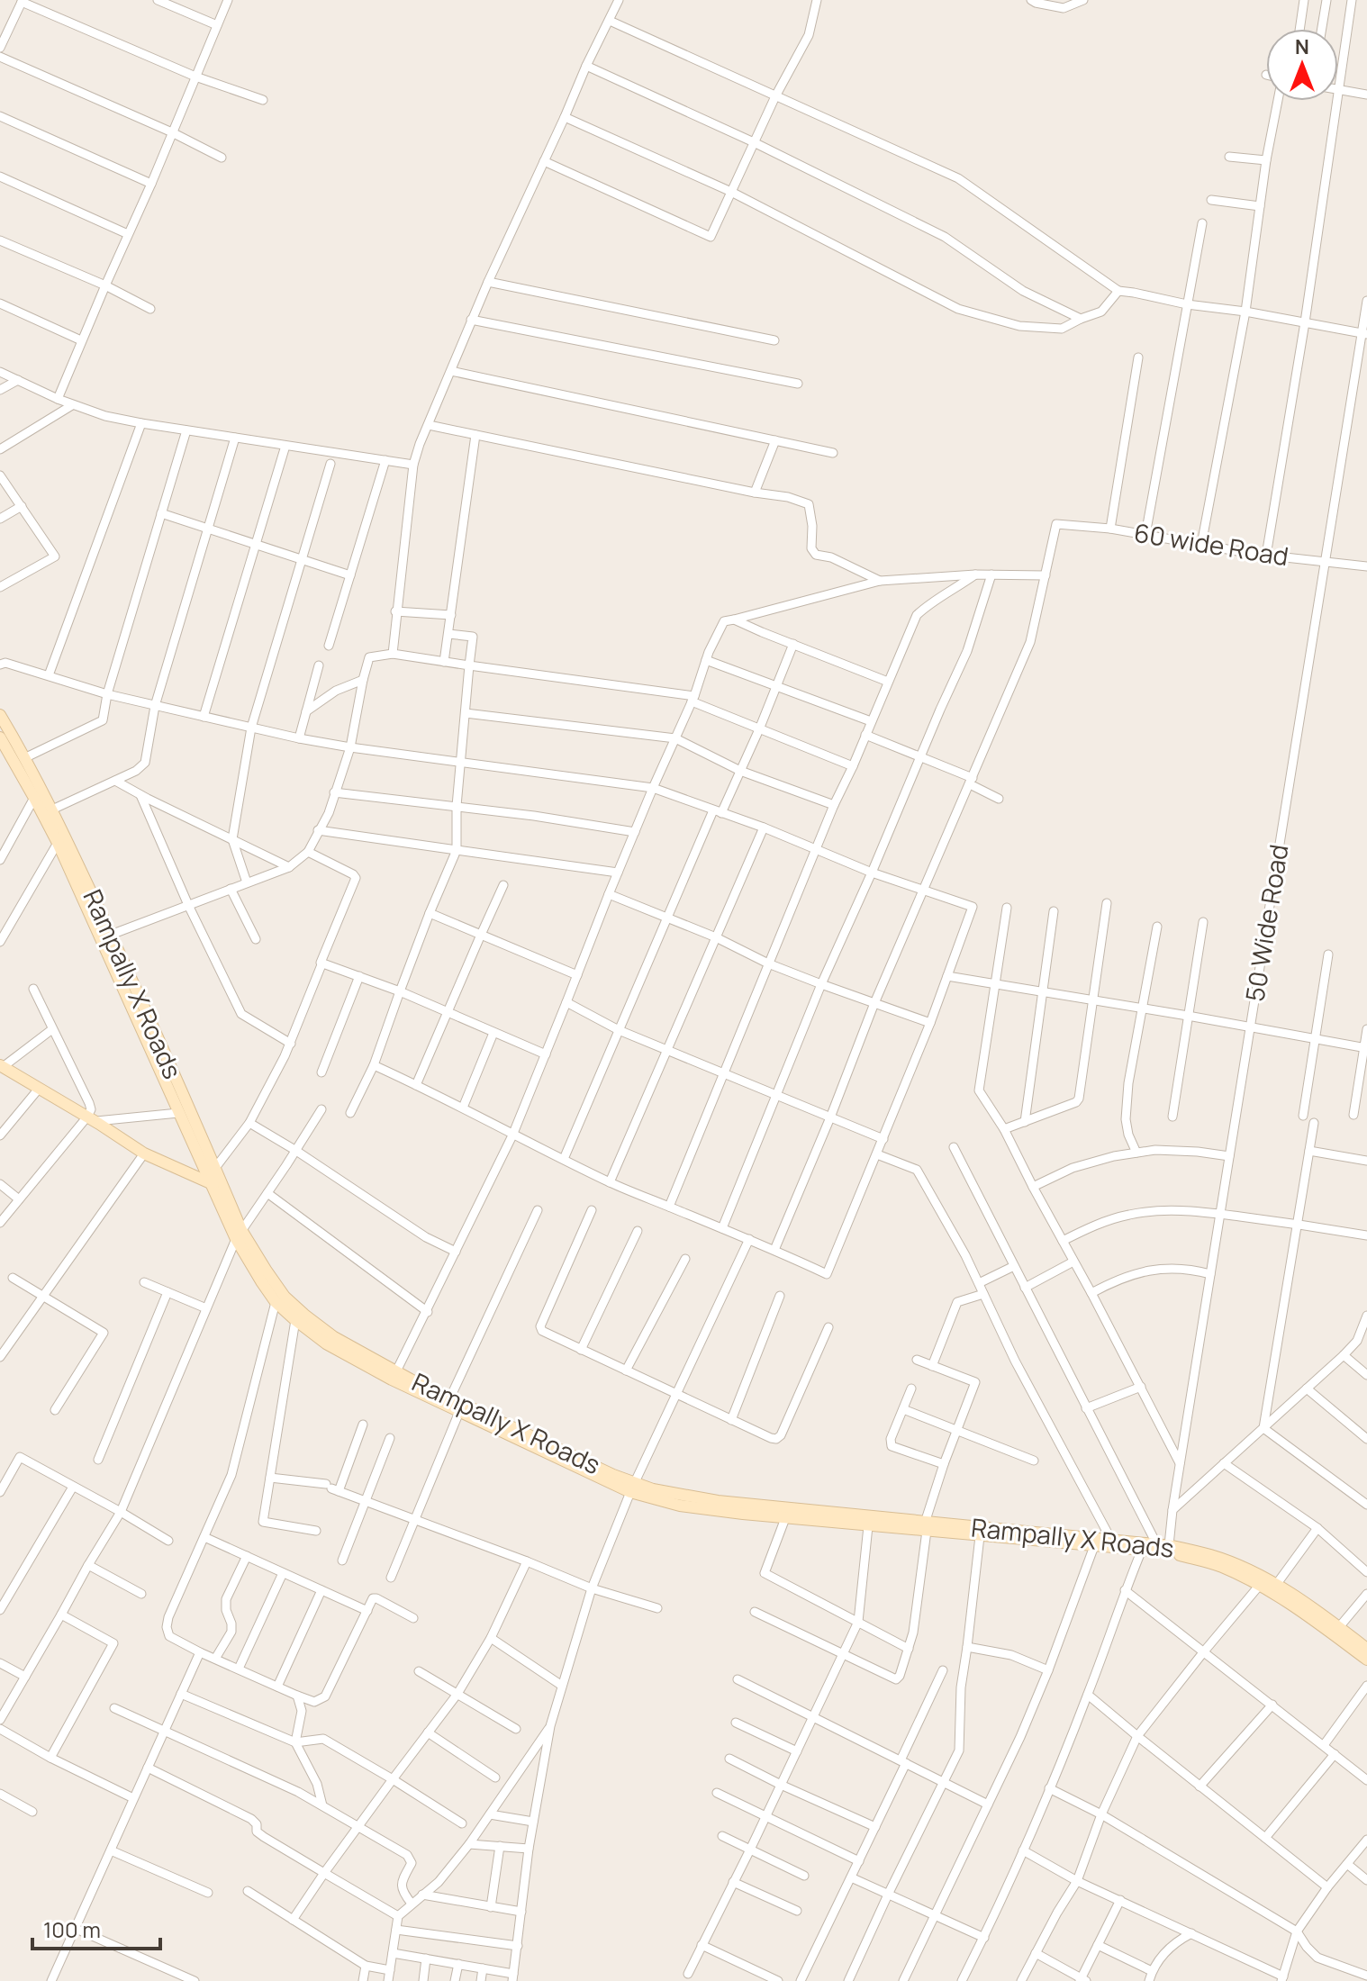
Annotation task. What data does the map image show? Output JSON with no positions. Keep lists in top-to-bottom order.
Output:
{
  "streets": {
    "main road": ["Rampally X Roads"],
    "street": ["60 wide Road", "50 Wide Road"]
  },
  "crossings": [
    ["60 wide Road", "50 Wide Road"],
    ["50 Wide Road", "Rampally X Roads"]
  ],
  "scale_bar": "100 m",
  "north": "top"
}
